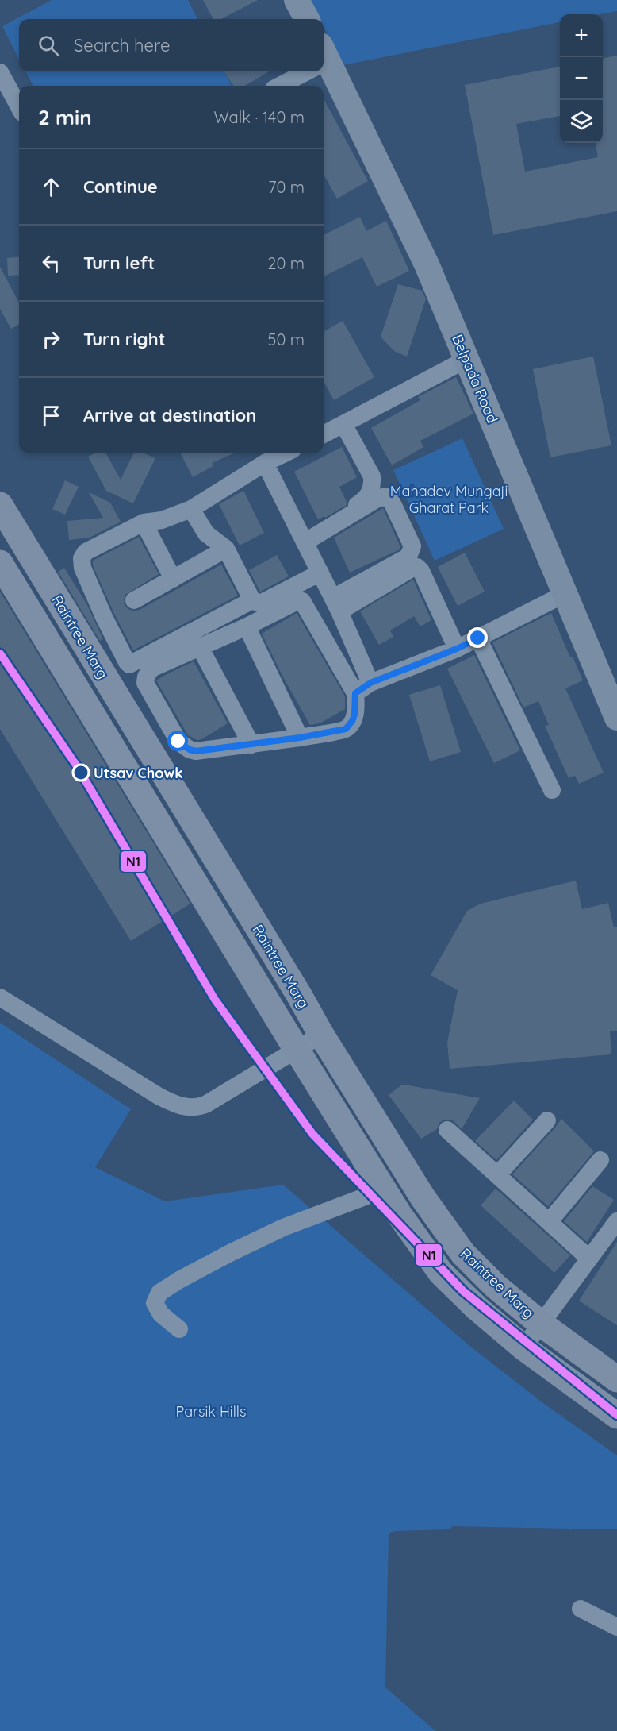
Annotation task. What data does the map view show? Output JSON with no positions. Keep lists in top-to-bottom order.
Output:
{
  "streets": {
    "main road": ["Raintree Marg"],
    "street": ["Belpada Road"]
  },
  "parks": ["Mahadev Mungaji Gharat Park", "Parsik Hills"],
  "places": ["Utsav Chowk"],
  "lines": ["transit line N1"],
  "page": {
    "map_buttons": ["+", "−"],
    "search": "Search here",
    "heading": ["2 min", "Walk · 140 m"],
    "list": [
      ["Continue", "70 m"],
      ["Turn left", "20 m"],
      ["Turn right", "50 m"],
      "Arrive at destination"
    ]
  }
}
